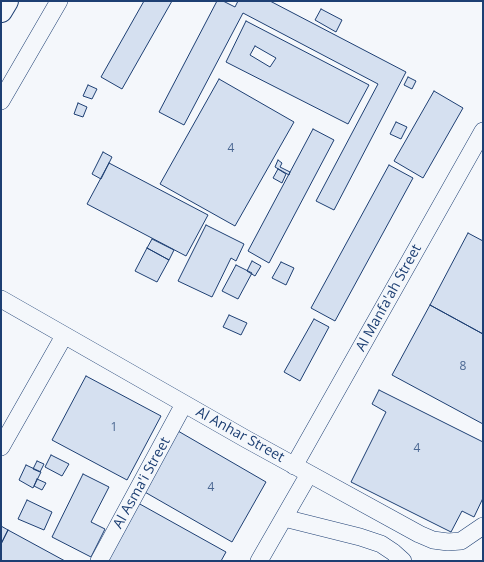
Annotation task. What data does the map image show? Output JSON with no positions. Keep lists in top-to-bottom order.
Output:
{
  "streets": {
    "street": ["Al Manfa'ah Street", "Al Anhar Street", "Al Asma'i Street"]
  },
  "crossings": [
    ["Al Manfa'ah Street", "Al Anhar Street"],
    ["Al Anhar Street", "Al Asma'i Street"]
  ],
  "house_numbers": [
    "4",
    "8",
    "1",
    "4",
    "4"
  ]
}
